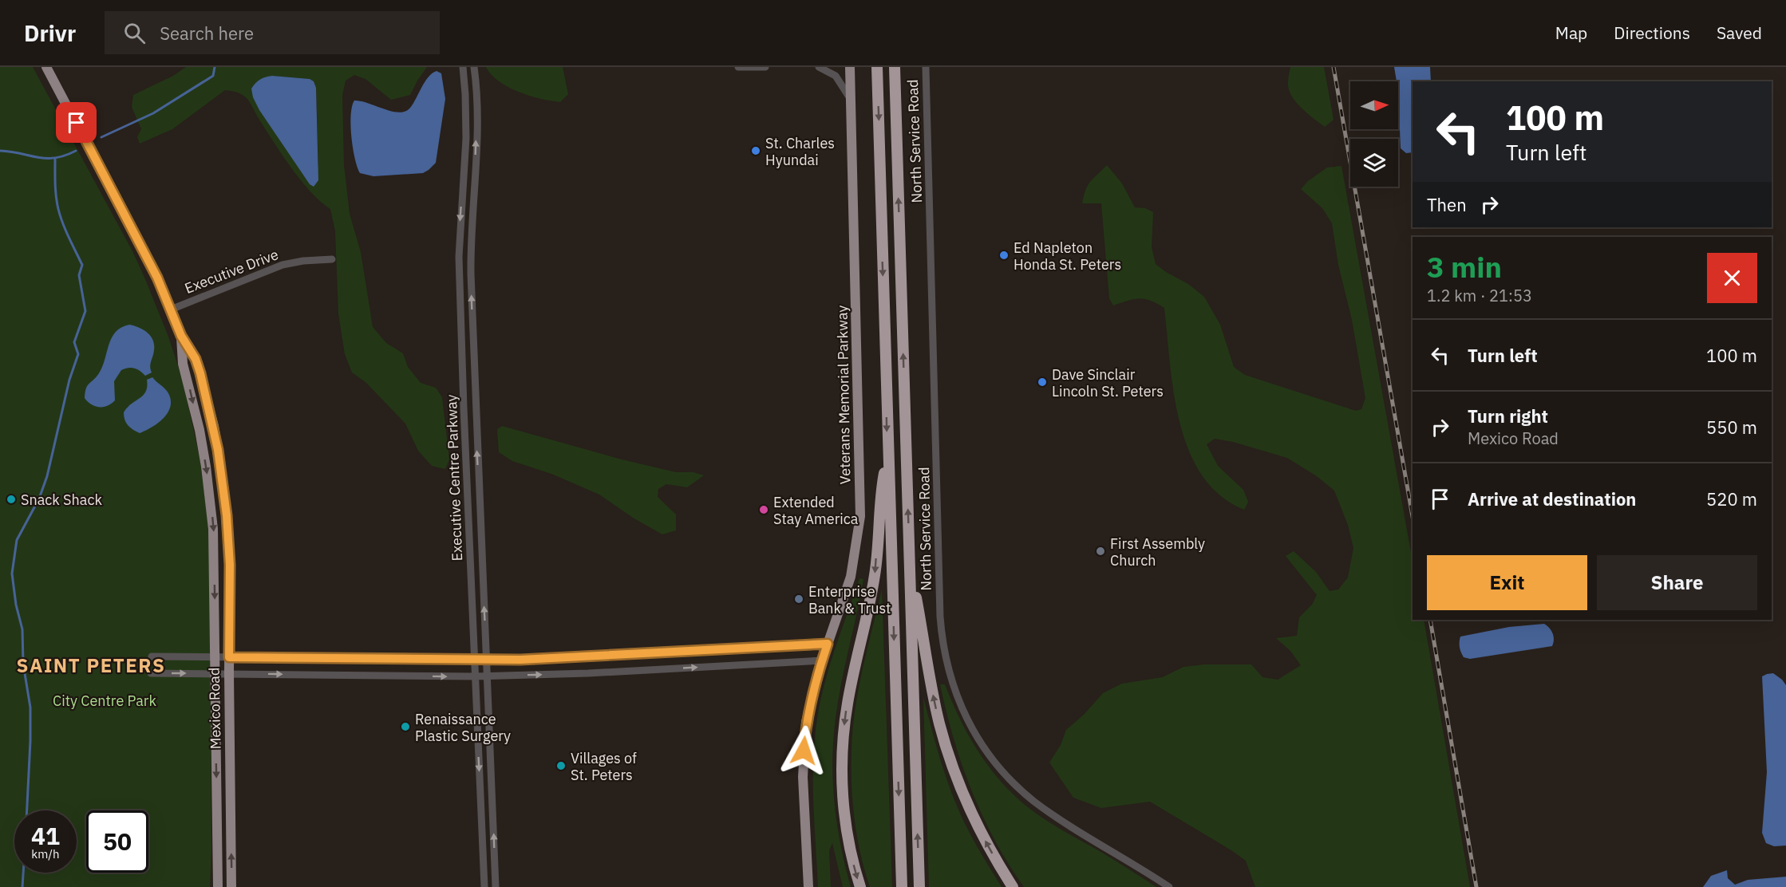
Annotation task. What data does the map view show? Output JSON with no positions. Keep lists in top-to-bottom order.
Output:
{
  "streets": {
    "main road": ["Veterans Memorial Parkway", "Mexico Road"],
    "street": ["North Service Road", "Executive Drive", "Executive Centre Parkway"]
  },
  "crossings": [
    ["Executive Drive", "Mexico Road"]
  ],
  "districts": ["SAINT PETERS"],
  "parks": ["City Centre Park"],
  "places": [
    "St. Charles Hyundai",
    "Ed Napleton Honda St. Peters",
    "Dave Sinclair Lincoln St. Peters",
    "Snack Shack",
    "Extended Stay America",
    "First Assembly Church",
    "Enterprise Bank & Trust",
    "Renaissance Plastic Surgery",
    "Villages of St. Peters"
  ],
  "north": "right",
  "page": {
    "header": "Drivr",
    "search": "Search here",
    "nav": ["Map", "Directions", "Saved"],
    "turn": ["100 m", "Turn left"],
    "then": "Then",
    "heading": ["3 min", "1.2 km · 21:53"],
    "list": [
      {
        "name": "Turn left",
        "value": "100 m"
      },
      {
        "name": "Turn right",
        "note": "Mexico Road",
        "value": "550 m"
      },
      {
        "name": "Arrive at destination",
        "value": "520 m"
      }
    ],
    "buttons": ["Exit", "Share"],
    "speed": "41 km/h",
    "limit": "50"
  }
}
